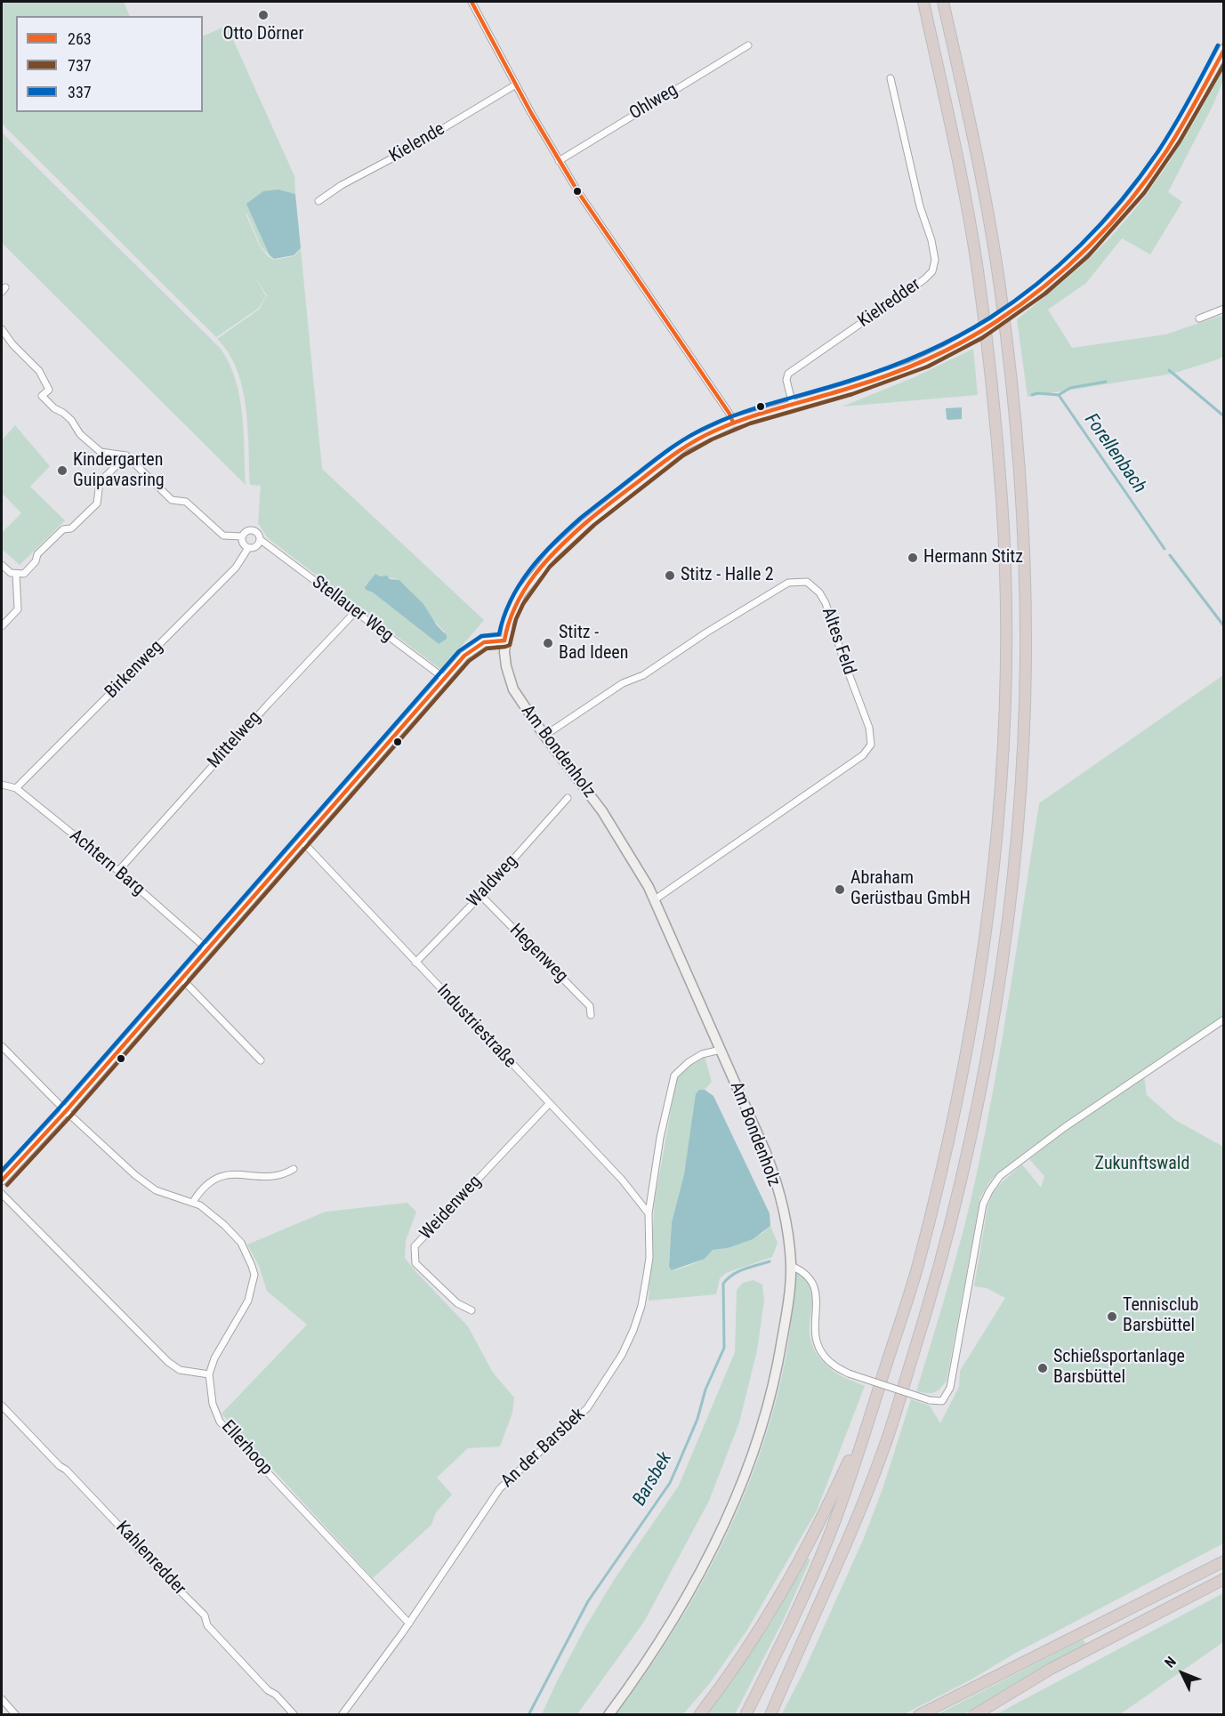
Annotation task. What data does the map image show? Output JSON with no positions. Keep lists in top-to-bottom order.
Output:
{
  "streets": {
    "main road": ["Am Bondenholz"],
    "street": [
      "Ohlweg",
      "Kielende",
      "Kielredder",
      "Stellauer Weg",
      "Altes Feld",
      "Birkenweg",
      "Mittelweg",
      "Achtern Barg",
      "Waldweg",
      "Hegenweg",
      "Industriestraße",
      "Weidenweg",
      "Ellerhoop",
      "An der Barsbek",
      "Kahlenredder"
    ]
  },
  "crossings": [
    ["Kielredder", "Am Bondenholz"],
    ["Stellauer Weg", "Birkenweg"],
    ["Stellauer Weg", "Mittelweg"],
    ["Altes Feld", "Am Bondenholz"],
    ["Birkenweg", "Achtern Barg"],
    ["Mittelweg", "Achtern Barg"],
    ["Am Bondenholz", "An der Barsbek"],
    ["Waldweg", "Hegenweg"],
    ["Waldweg", "Industriestraße"],
    ["Industriestraße", "Weidenweg"],
    ["Industriestraße", "An der Barsbek"],
    ["Ellerhoop", "An der Barsbek"]
  ],
  "water": ["Forellenbach", "Barsbek"],
  "parks": ["Zukunftswald"],
  "places": [
    "Otto Dörner",
    "Kindergarten Guipavasring",
    "Hermann Stitz",
    "Stitz - Halle 2",
    "Stitz - Bad Ideen",
    "Abraham Gerüstbau GmbH",
    "Tennisclub Barsbüttel",
    "Schießsportanlage Barsbüttel"
  ],
  "lines": ["transit line 263", "transit line 337", "transit line 737"],
  "legend": ["263", "737", "337"],
  "north": "top left"
}
